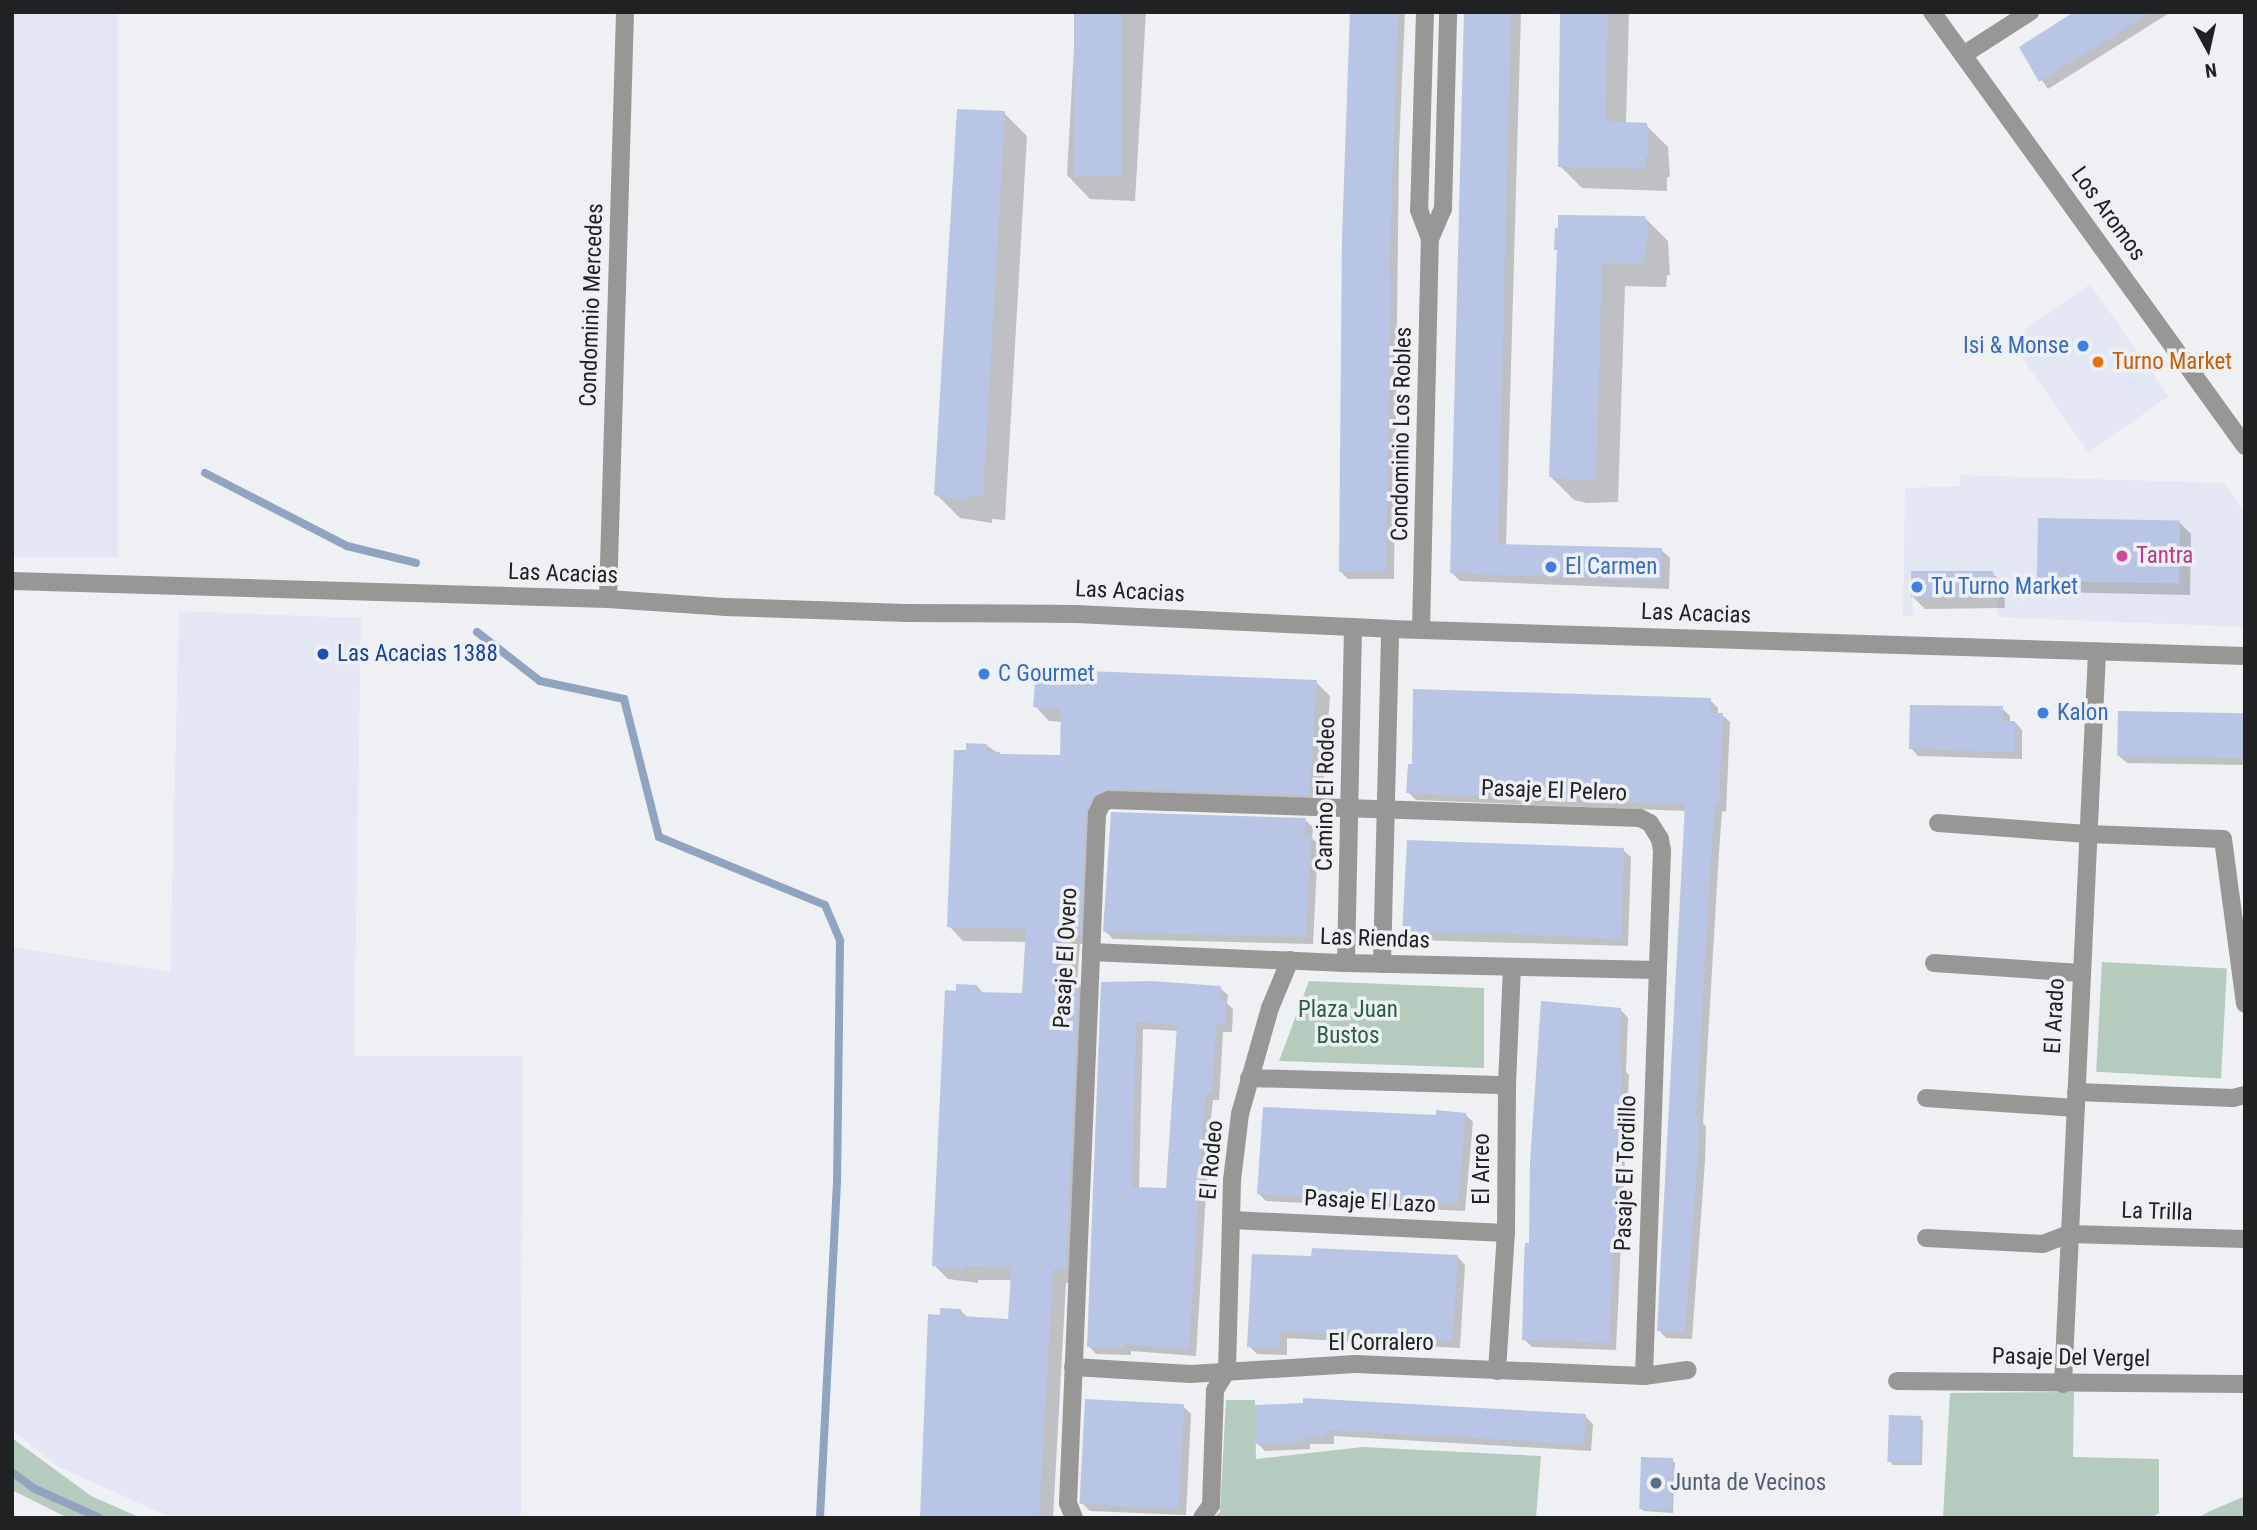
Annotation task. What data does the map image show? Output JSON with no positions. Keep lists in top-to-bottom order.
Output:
{
  "streets": {
    "street": [
      "Los Aromos",
      "Condominio Mercedes",
      "Condominio Los Robles",
      "Las Acacias",
      "Pasaje El Pelero",
      "Camino El Rodeo",
      "Las Riendas",
      "Pasaje El Overo",
      "El Arado",
      "El Rodeo",
      "El Arreo",
      "Pasaje El Tordillo",
      "Pasaje El Lazo",
      "La Trilla",
      "El Corralero",
      "Pasaje Del Vergel"
    ]
  },
  "crossings": [
    ["Condominio Mercedes", "Las Acacias"],
    ["Condominio Los Robles", "Las Acacias"],
    ["Las Acacias", "Camino El Rodeo"],
    ["Las Acacias", "El Arado"],
    ["Pasaje El Pelero", "Las Riendas"],
    ["Pasaje El Pelero", "Pasaje El Tordillo"],
    ["Camino El Rodeo", "Las Riendas"],
    ["Camino El Rodeo", "Pasaje El Overo"],
    ["Las Riendas", "Pasaje El Overo"],
    ["Las Riendas", "El Rodeo"],
    ["Las Riendas", "El Arreo"],
    ["Las Riendas", "Pasaje El Tordillo"],
    ["Pasaje El Overo", "El Corralero"],
    ["El Arado", "La Trilla"],
    ["El Arado", "Pasaje Del Vergel"],
    ["El Rodeo", "Pasaje El Lazo"],
    ["El Rodeo", "El Corralero"],
    ["El Arreo", "Pasaje El Lazo"],
    ["El Arreo", "El Corralero"],
    ["Pasaje El Tordillo", "El Corralero"]
  ],
  "parks": ["Plaza Juan Bustos"],
  "places": [
    "Isi & Monse",
    "Turno Market",
    "Tantra",
    "El Carmen",
    "Tu Turno Market",
    "Las Acacias 1388",
    "C Gourmet",
    "Kalon",
    "Junta de Vecinos"
  ],
  "north": "bottom"
}
